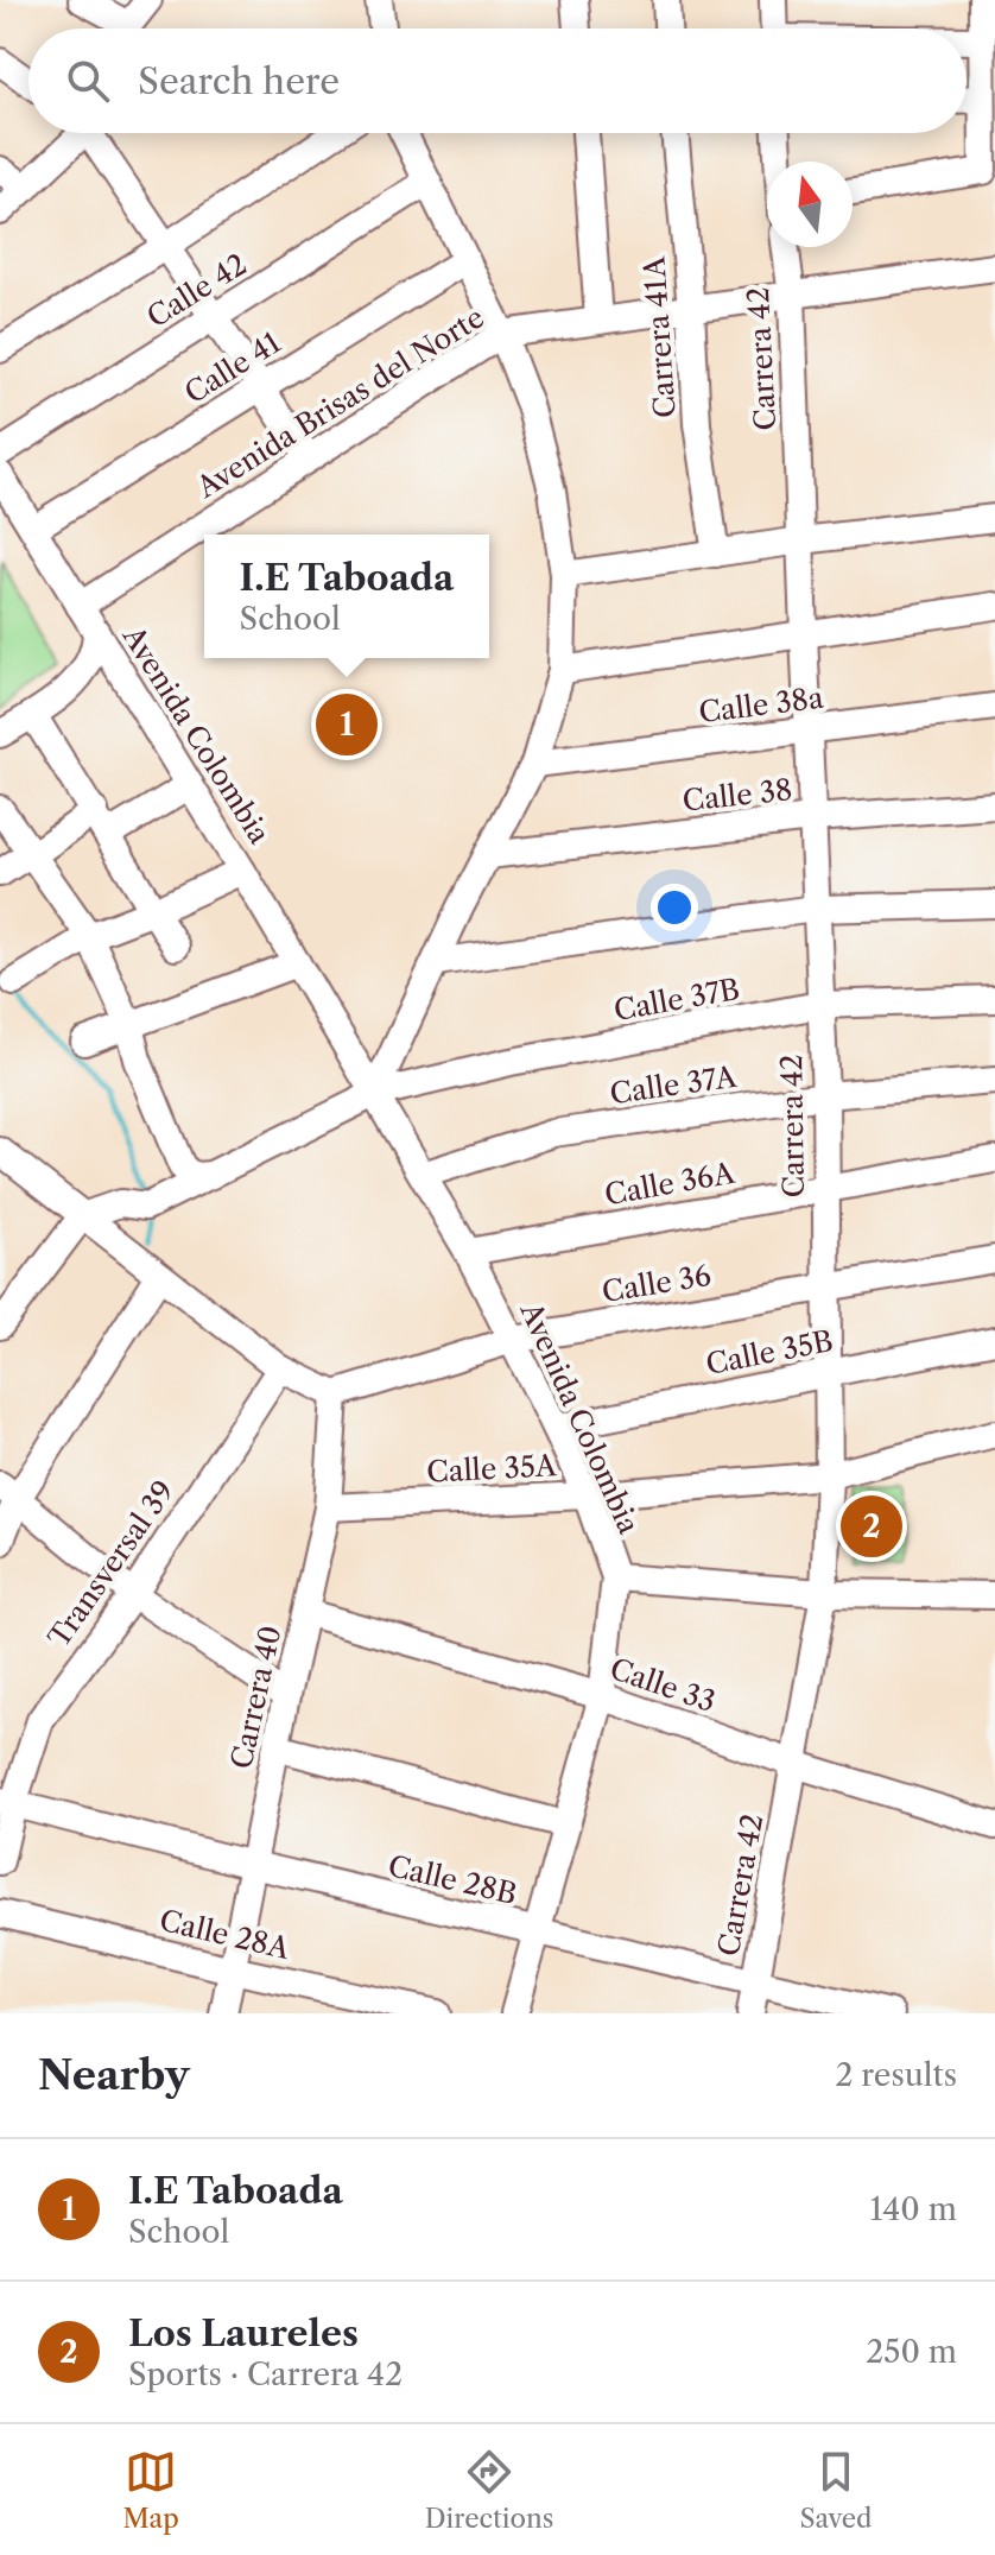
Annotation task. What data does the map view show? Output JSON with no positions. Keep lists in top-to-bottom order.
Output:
{
  "streets": {
    "street": [
      "Calle 42",
      "Carrera 41A",
      "Carrera 42",
      "Calle 41",
      "Avenida Brisas del Norte",
      "Calle 38a",
      "Avenida Colombia",
      "Calle 38",
      "Calle 37B",
      "Calle 37A",
      "Calle 36A",
      "Calle 36",
      "Calle 35B",
      "Calle 35A",
      "Transversal 39",
      "Calle 33",
      "Carrera 40",
      "Calle 28B",
      "Calle 28A"
    ]
  },
  "crossings": [
    ["Carrera 41A", "Avenida Brisas del Norte"],
    ["Carrera 42", "Avenida Brisas del Norte"],
    ["Carrera 42", "Calle 38a"],
    ["Carrera 42", "Calle 38"],
    ["Carrera 42", "Calle 37B"],
    ["Carrera 42", "Calle 37A"],
    ["Carrera 42", "Calle 36A"],
    ["Carrera 42", "Calle 36"],
    ["Carrera 42", "Calle 35B"],
    ["Carrera 42", "Calle 35A"],
    ["Carrera 42", "Calle 33"],
    ["Carrera 42", "Calle 28B"],
    ["Calle 41", "Avenida Colombia"],
    ["Avenida Brisas del Norte", "Avenida Colombia"],
    ["Avenida Colombia", "Calle 37B"],
    ["Avenida Colombia", "Calle 37A"],
    ["Avenida Colombia", "Calle 36A"],
    ["Avenida Colombia", "Calle 36"],
    ["Avenida Colombia", "Calle 35B"],
    ["Avenida Colombia", "Calle 35A"],
    ["Avenida Colombia", "Calle 33"],
    ["Avenida Colombia", "Calle 28B"],
    ["Calle 36", "Carrera 40"],
    ["Calle 35A", "Carrera 40"],
    ["Transversal 39", "Calle 28B"],
    ["Calle 33", "Carrera 40"],
    ["Carrera 40", "Calle 28B"],
    ["Carrera 40", "Calle 28A"]
  ],
  "north": "top",
  "page": {
    "search": "Search here",
    "popup": ["I.E Taboada", "School"],
    "pins": ["1", "2"],
    "heading": ["Nearby", "2 results"],
    "list": [
      {
        "mark": "1",
        "name": "I.E Taboada",
        "note": "School",
        "value": "140 m"
      },
      {
        "mark": "2",
        "name": "Los Laureles",
        "note": "Sports · Carrera 42",
        "value": "250 m"
      }
    ],
    "nav": ["Map", "Directions", "Saved"]
  }
}
